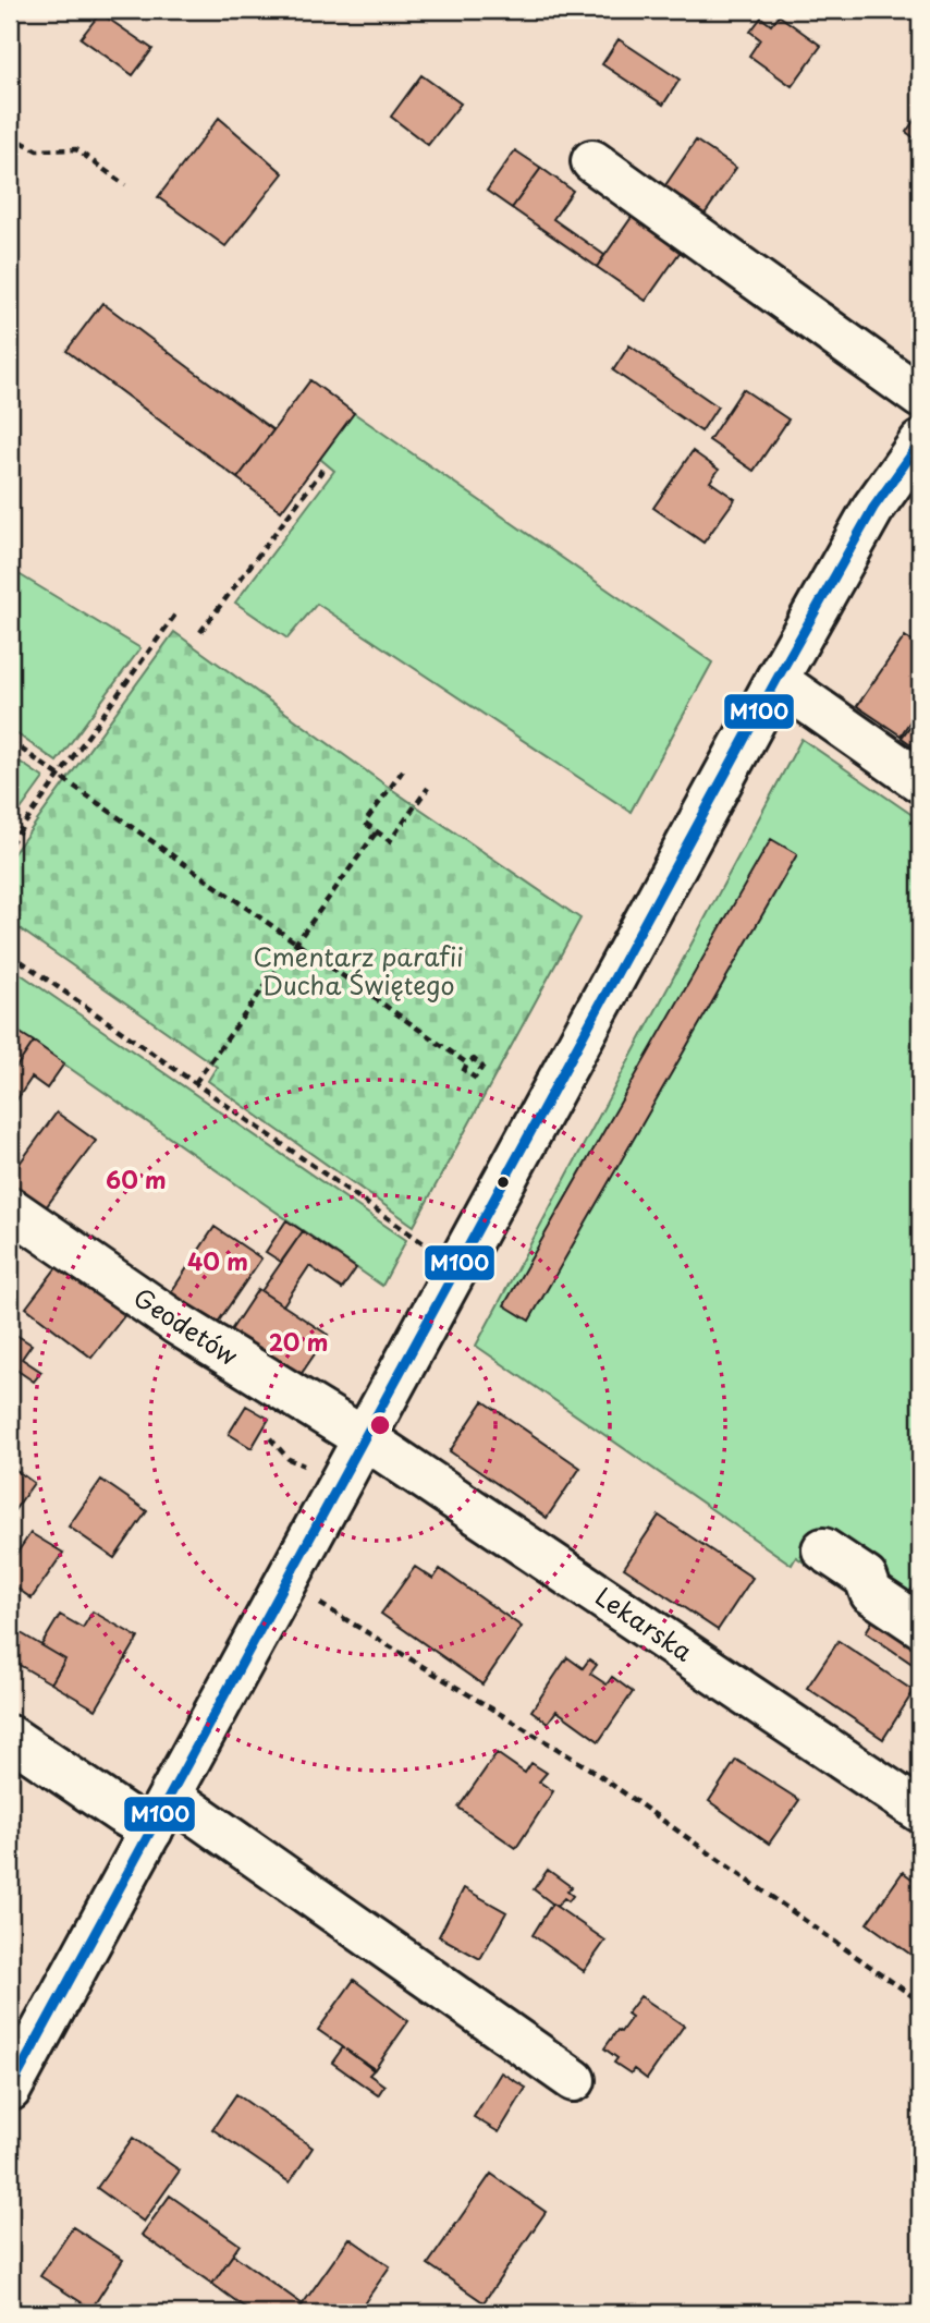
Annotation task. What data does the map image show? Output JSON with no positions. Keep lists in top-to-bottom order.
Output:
{
  "streets": {
    "street": ["Geodetów", "Lekarska"]
  },
  "crossings": [
    ["Geodetów", "Lekarska"]
  ],
  "parks": ["Cmentarz parafii Ducha Świętego"],
  "lines": ["transit line M100"],
  "rings": ["60 m", "40 m", "20 m"]
}
